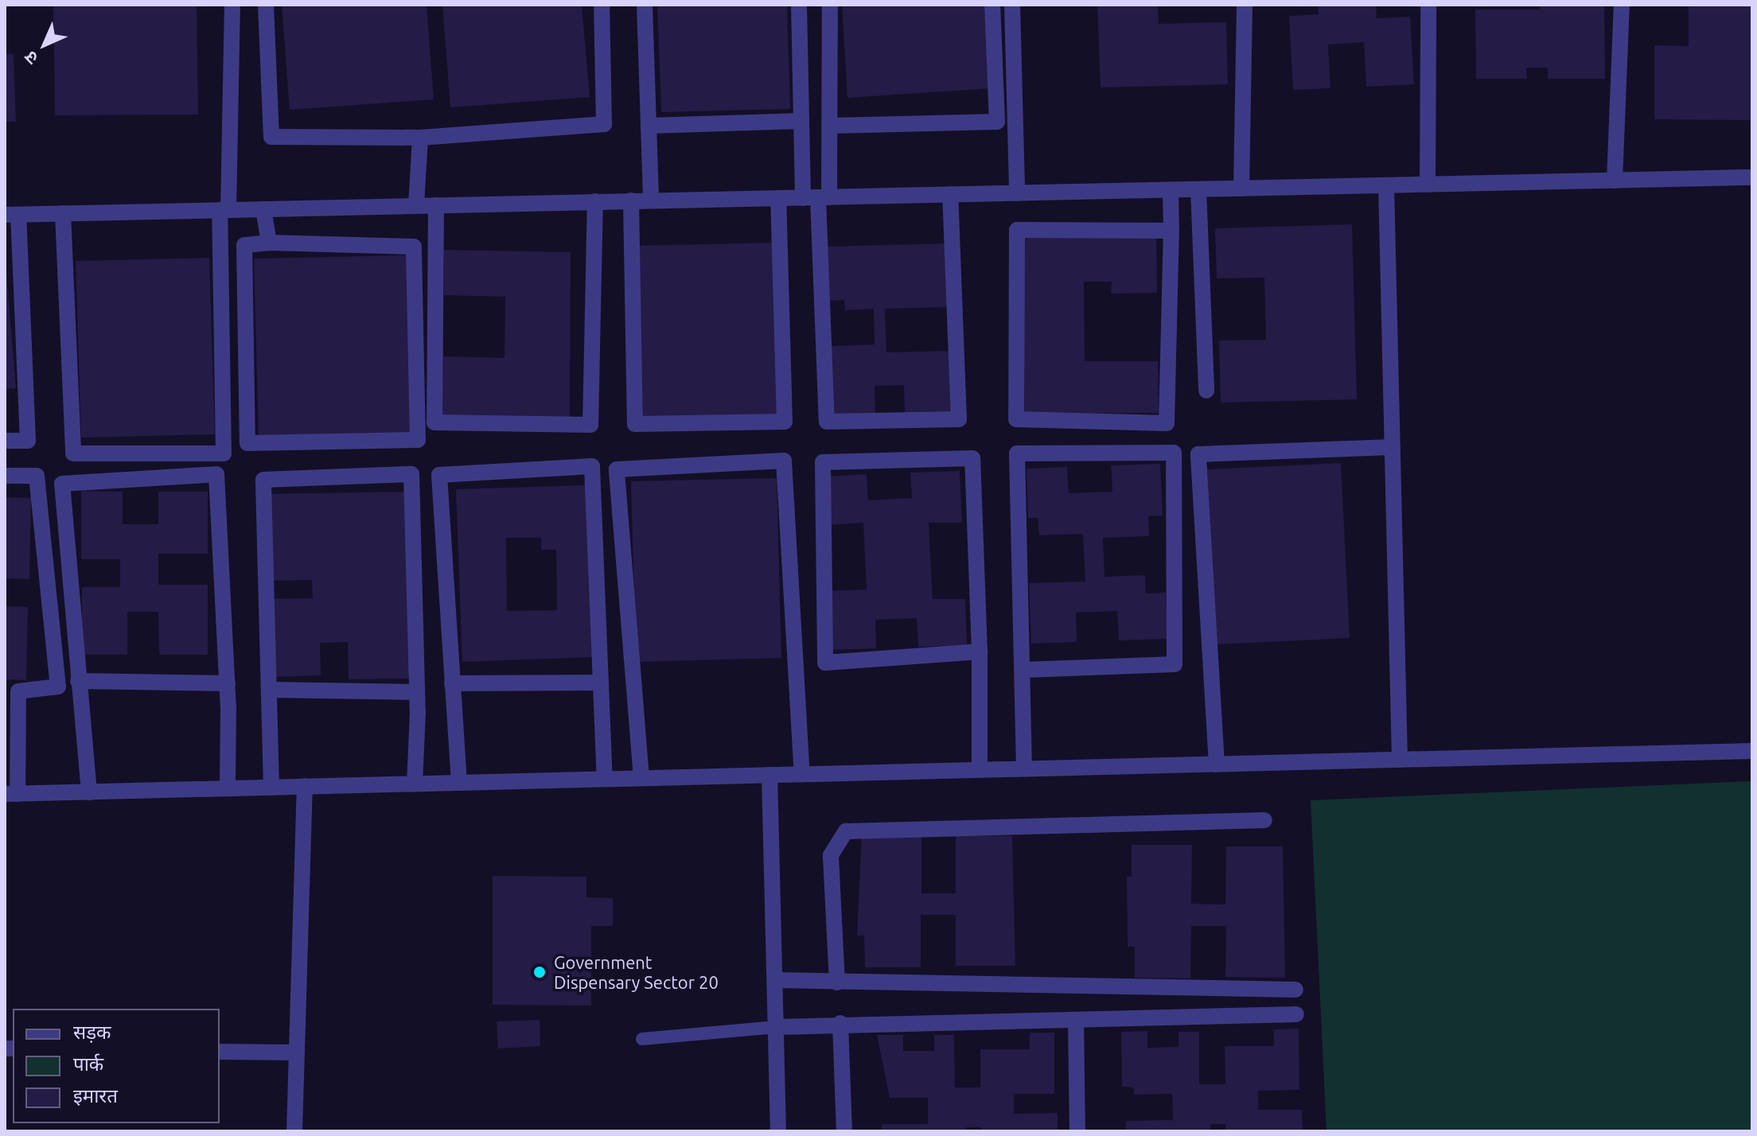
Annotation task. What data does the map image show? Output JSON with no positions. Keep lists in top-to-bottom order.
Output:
{
  "places": ["Government Dispensary Sector 20"],
  "legend": ["सड़क", "पार्क", "इमारत"],
  "north": "bottom left"
}
